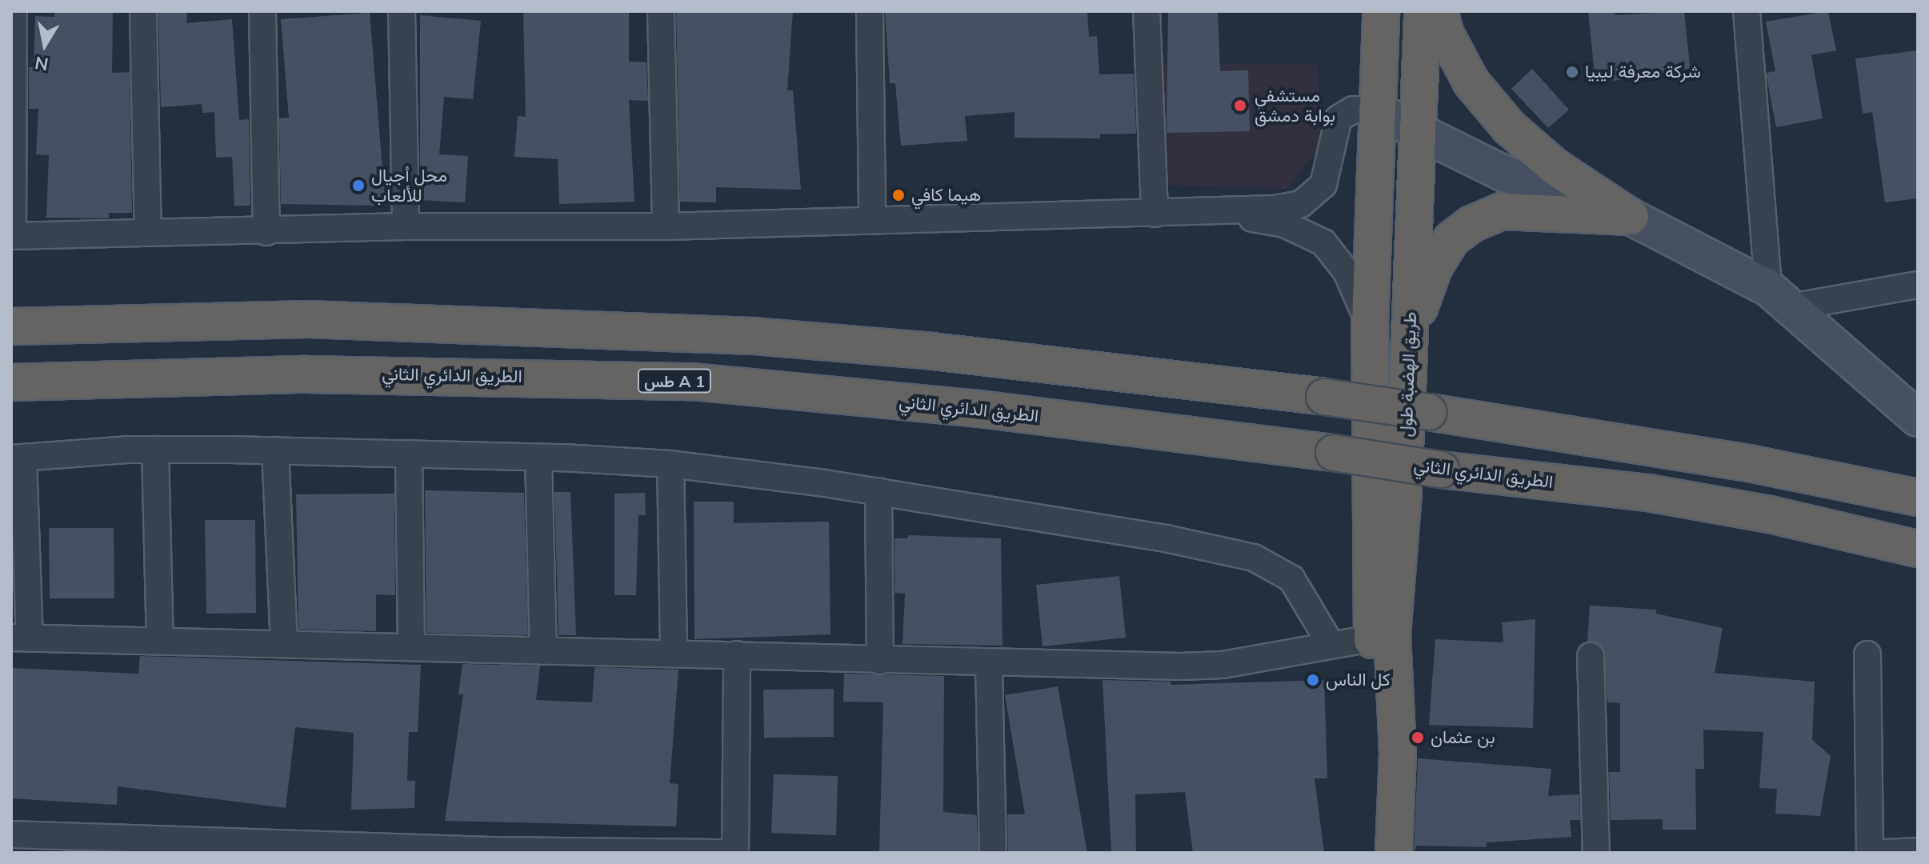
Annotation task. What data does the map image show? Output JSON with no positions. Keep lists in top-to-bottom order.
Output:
{
  "streets": {
    "highway": ["طريق الهضبة طول", "الطريق الدائري الثاني", "طس A 1"]
  },
  "places": [
    "شركة معرفة ليبيا",
    "مستشفي بوابة دمشق",
    "محل أجيال للألعاب",
    "هيما كافي",
    "كل الناس",
    "بن عثمان"
  ],
  "north": "bottom"
}
